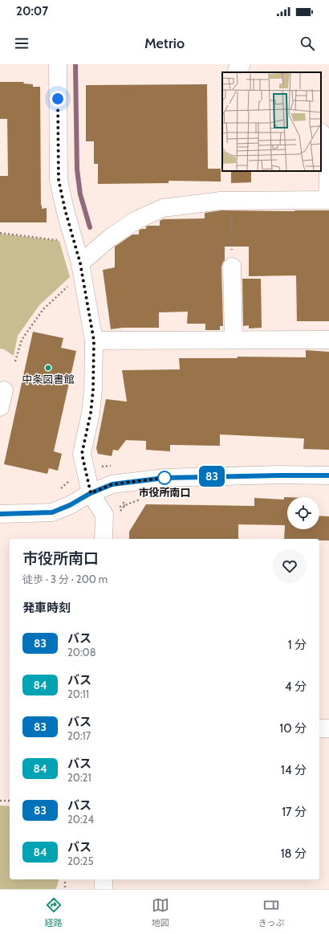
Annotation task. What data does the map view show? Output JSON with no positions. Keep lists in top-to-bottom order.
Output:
{
  "places": ["中条図書館", "市役所南口"],
  "lines": ["bus line 83"],
  "page": {
    "status": "20:07",
    "header": "Metrio",
    "on_map": "83",
    "heading": [
      ["市役所南口", "徒歩 · 3 分 · 200 m"],
      "発車時刻"
    ],
    "list": [
      {
        "mark": "83",
        "name": "バス",
        "note": "20:08",
        "value": "1 分"
      },
      {
        "mark": "84",
        "name": "バス",
        "note": "20:11",
        "value": "4 分"
      },
      {
        "mark": "83",
        "name": "バス",
        "note": "20:17",
        "value": "10 分"
      },
      {
        "mark": "84",
        "name": "バス",
        "note": "20:21",
        "value": "14 分"
      },
      {
        "mark": "83",
        "name": "バス",
        "note": "20:24",
        "value": "17 分"
      },
      {
        "mark": "84",
        "name": "バス",
        "note": "20:25",
        "value": "18 分"
      }
    ],
    "tabs": ["経路", "地図", "きっぷ"]
  }
}
